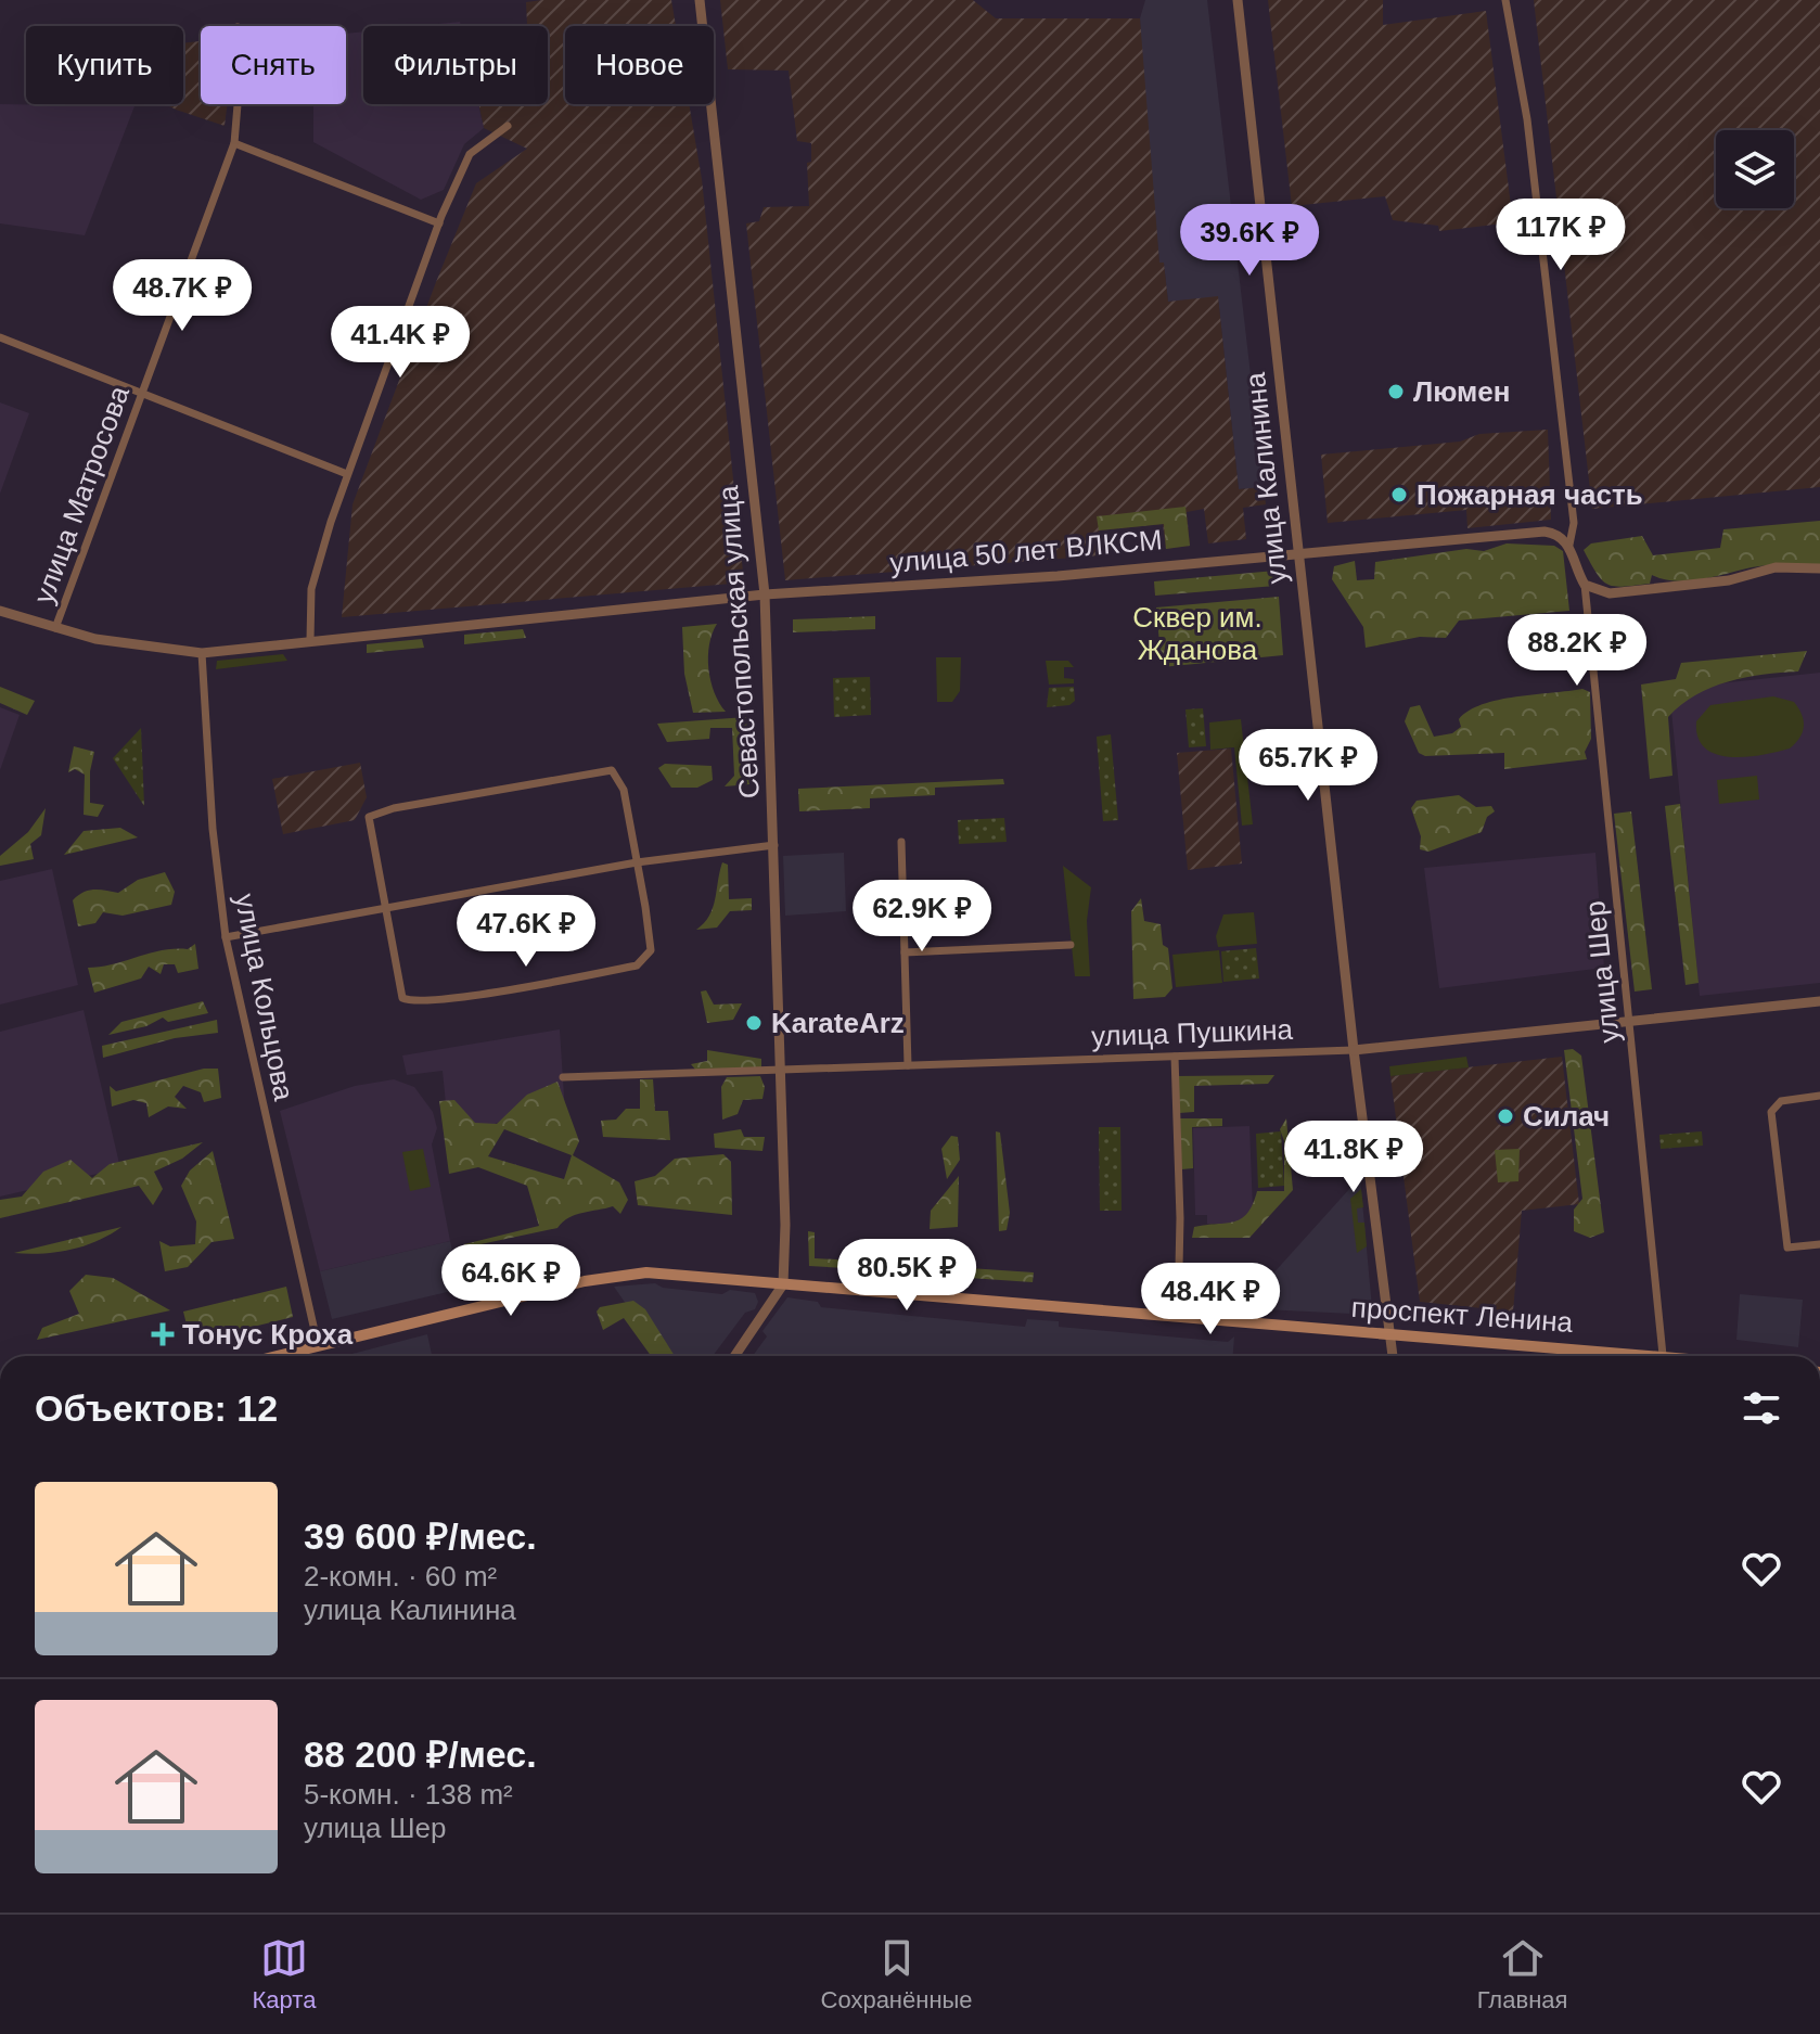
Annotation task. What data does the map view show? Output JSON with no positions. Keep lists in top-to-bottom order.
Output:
{
  "streets": {
    "main road": ["проспект Ленина"],
    "street": [
      "улица Калинина",
      "улица Матросова",
      "улица 50 лет ВЛКСМ",
      "Севастопольская улица",
      "улица Шер",
      "улица Кольцова",
      "улица Пушкина"
    ]
  },
  "crossings": [
    ["улица Калинина", "улица 50 лет ВЛКСМ"],
    ["улица Калинина", "улица Пушкина"],
    ["улица Калинина", "проспект Ленина"],
    ["улица Матросова", "улица 50 лет ВЛКСМ"],
    ["улица 50 лет ВЛКСМ", "Севастопольская улица"],
    ["улица 50 лет ВЛКСМ", "улица Кольцова"],
    ["Севастопольская улица", "улица Пушкина"],
    ["Севастопольская улица", "проспект Ленина"],
    ["улица Шер", "улица Пушкина"],
    ["улица Шер", "проспект Ленина"],
    ["улица Кольцова", "проспект Ленина"]
  ],
  "parks": ["Сквер им. Жданова"],
  "places": {
    "other": [
      "Люмен",
      "Пожарная часть",
      "KarateArz",
      "Силач"
    ],
    "health": ["Тонус Кроха"]
  },
  "page": {
    "chip": [
      "Купить",
      "Снять",
      "Фильтры",
      "Новое"
    ],
    "price": [
      "117K ₽",
      "39.6K ₽",
      "48.7K ₽",
      "41.4K ₽",
      "88.2K ₽",
      "65.7K ₽",
      "62.9K ₽",
      "47.6K ₽",
      "41.8K ₽",
      "80.5K ₽",
      "64.6K ₽",
      "48.4K ₽"
    ],
    "heading": "Объектов: 12",
    "list": [
      {
        "name": "39 600 ₽/мес.",
        "note": "2-комн. · 60 m² · улица Калинина"
      },
      {
        "name": "88 200 ₽/мес.",
        "note": "5-комн. · 138 m² · улица Шер"
      }
    ],
    "tabs": ["Карта", "Сохранённые", "Главная"]
  }
}
